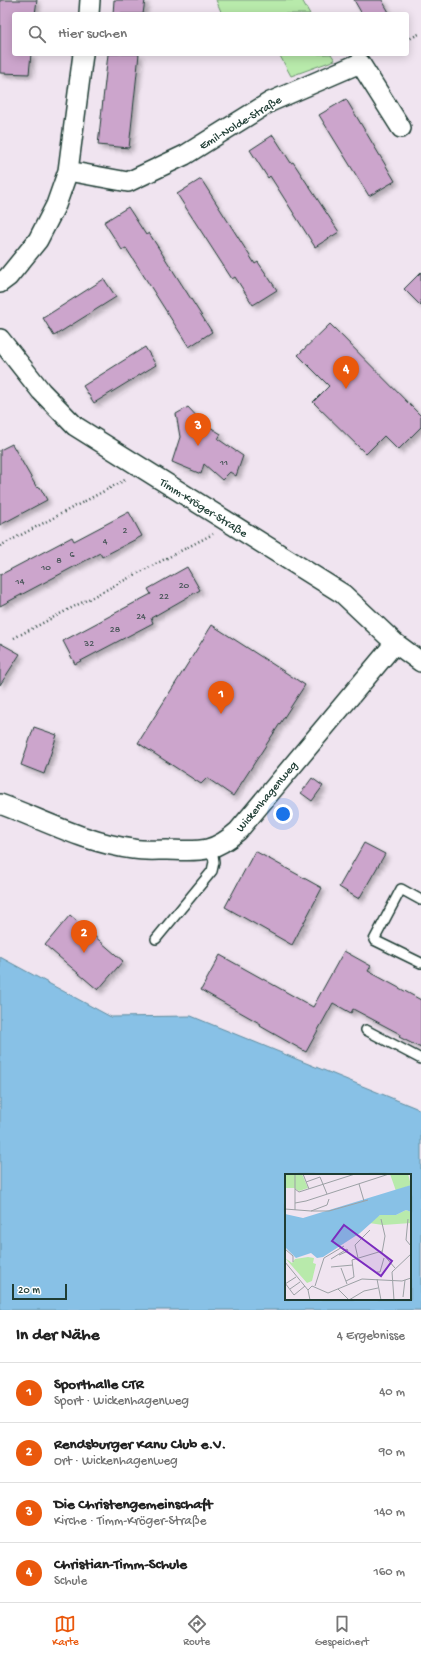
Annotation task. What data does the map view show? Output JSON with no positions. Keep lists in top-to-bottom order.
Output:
{
  "streets": {
    "street": ["Emil-Nolde-Straße", "Timm-Kröger-Straße", "Wickenhagenweg"]
  },
  "crossings": [
    ["Timm-Kröger-Straße", "Wickenhagenweg"]
  ],
  "house_numbers": [
    "11",
    "2",
    "4",
    "6",
    "8",
    "10",
    "14",
    "20",
    "22",
    "24",
    "28",
    "32"
  ],
  "scale_bar": "20 m",
  "page": {
    "search": "Hier suchen",
    "pins": [
      "4",
      "3",
      "1",
      "2"
    ],
    "scale": "20 m",
    "heading": ["In der Nähe", "4 Ergebnisse"],
    "list": [
      {
        "mark": "1",
        "name": "Sporthalle CTR",
        "note": "Sport · Wickenhagenweg",
        "value": "40 m"
      },
      {
        "mark": "2",
        "name": "Rendsburger Kanu Club e.V.",
        "note": "Ort · Wickenhagenweg",
        "value": "90 m"
      },
      {
        "mark": "3",
        "name": "Die Christengemeinschaft",
        "note": "Kirche · Timm-Kröger-Straße",
        "value": "140 m"
      },
      {
        "mark": "4",
        "name": "Christian-Timm-Schule",
        "note": "Schule",
        "value": "160 m"
      }
    ],
    "nav": ["Karte", "Route", "Gespeichert"]
  }
}
